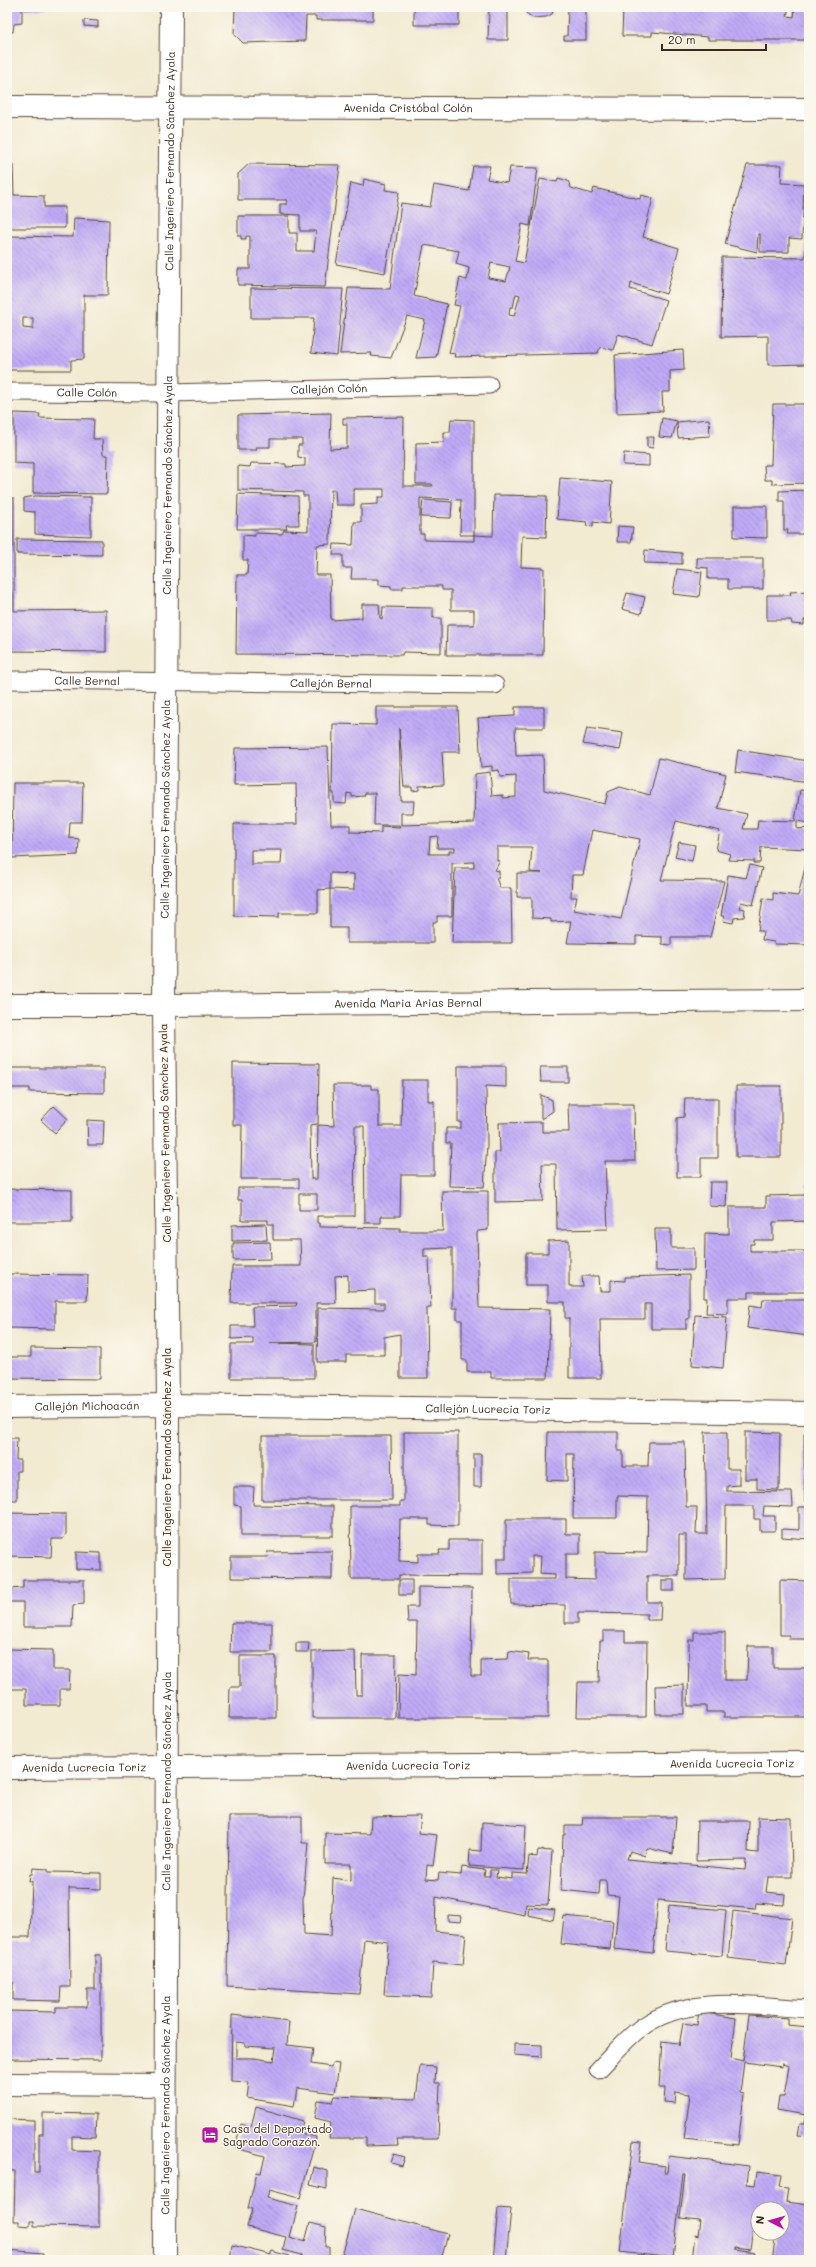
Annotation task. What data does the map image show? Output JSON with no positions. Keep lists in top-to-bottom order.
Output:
{
  "streets": {
    "street": [
      "Avenida Cristóbal Colón",
      "Calle Ingeniero Fernando Sánchez Ayala",
      "Avenida Maria Arias Bernal",
      "Callejón Michoacán",
      "Callejón Lucrecia Toriz",
      "Avenida Lucrecia Toriz"
    ],
    "lane": [
      "Callejón Colón",
      "Calle Colón",
      "Calle Bernal",
      "Callejón Bernal"
    ]
  },
  "crossings": [
    ["Avenida Cristóbal Colón", "Calle Ingeniero Fernando Sánchez Ayala"],
    ["Calle Ingeniero Fernando Sánchez Ayala", "Callejón Colón"],
    ["Calle Ingeniero Fernando Sánchez Ayala", "Calle Colón"],
    ["Calle Ingeniero Fernando Sánchez Ayala", "Calle Bernal"],
    ["Calle Ingeniero Fernando Sánchez Ayala", "Callejón Bernal"],
    ["Calle Ingeniero Fernando Sánchez Ayala", "Avenida Maria Arias Bernal"],
    ["Calle Ingeniero Fernando Sánchez Ayala", "Callejón Michoacán"],
    ["Calle Ingeniero Fernando Sánchez Ayala", "Callejón Lucrecia Toriz"],
    ["Calle Ingeniero Fernando Sánchez Ayala", "Avenida Lucrecia Toriz"],
    ["Callejón Colón", "Calle Colón"],
    ["Calle Bernal", "Callejón Bernal"],
    ["Callejón Michoacán", "Callejón Lucrecia Toriz"]
  ],
  "places": {
    "hotel": ["Casa del Deportado Sagrado Corazón."]
  },
  "scale_bar": "20 m",
  "north": "left"
}
